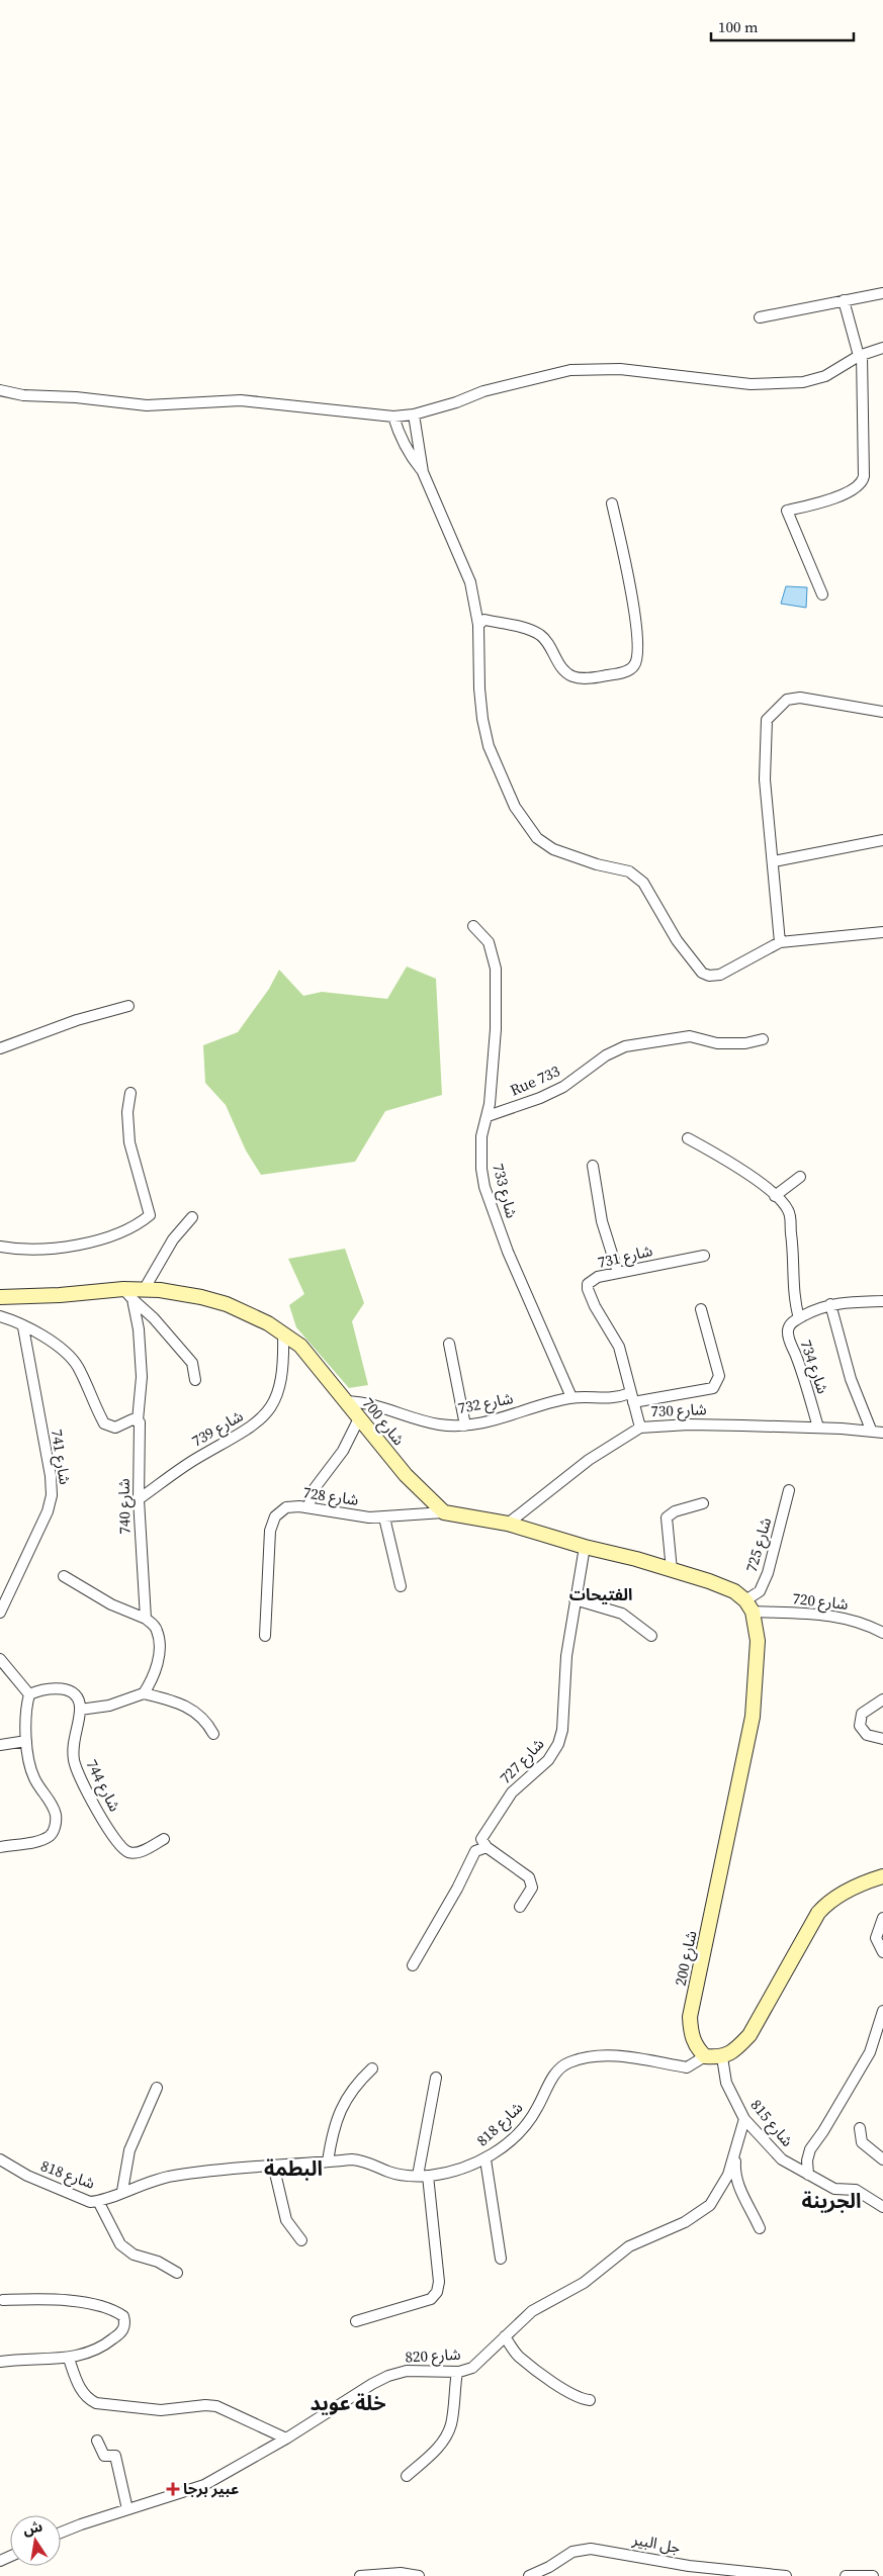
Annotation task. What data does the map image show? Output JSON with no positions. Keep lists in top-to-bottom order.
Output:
{
  "streets": {
    "main road": ["شارع 700", "شارع 200"],
    "street": [
      "Rue 733",
      "شارع 733",
      "شارع 731",
      "شارع 734",
      "شارع 732",
      "شارع 730",
      "شارع 739",
      "شارع 741",
      "شارع 728",
      "شارع 740",
      "شارع 725",
      "شارع 720",
      "شارع 727",
      "شارع 744",
      "شارع 815",
      "شارع 818",
      "شارع 820",
      "جل البير"
    ]
  },
  "crossings": [
    ["Rue 733", "شارع 733"],
    ["شارع 733", "شارع 732"],
    ["شارع 731", "شارع 732"],
    ["شارع 731", "شارع 730"],
    ["شارع 734", "شارع 730"],
    ["شارع 732", "شارع 700"],
    ["شارع 700", "شارع 739"],
    ["شارع 700", "شارع 728"],
    ["شارع 700", "شارع 740"],
    ["شارع 739", "شارع 740"],
    ["شارع 725", "شارع 720"],
    ["شارع 725", "شارع 200"],
    ["شارع 720", "شارع 200"],
    ["شارع 200", "شارع 818"],
    ["شارع 815", "شارع 820"]
  ],
  "districts": [
    "الفتيحات",
    "البطمة",
    "الجرينة",
    "خلة عويد"
  ],
  "places": {
    "health": ["عبير برجا"]
  },
  "scale_bar": "100 m",
  "north": "top"
}
